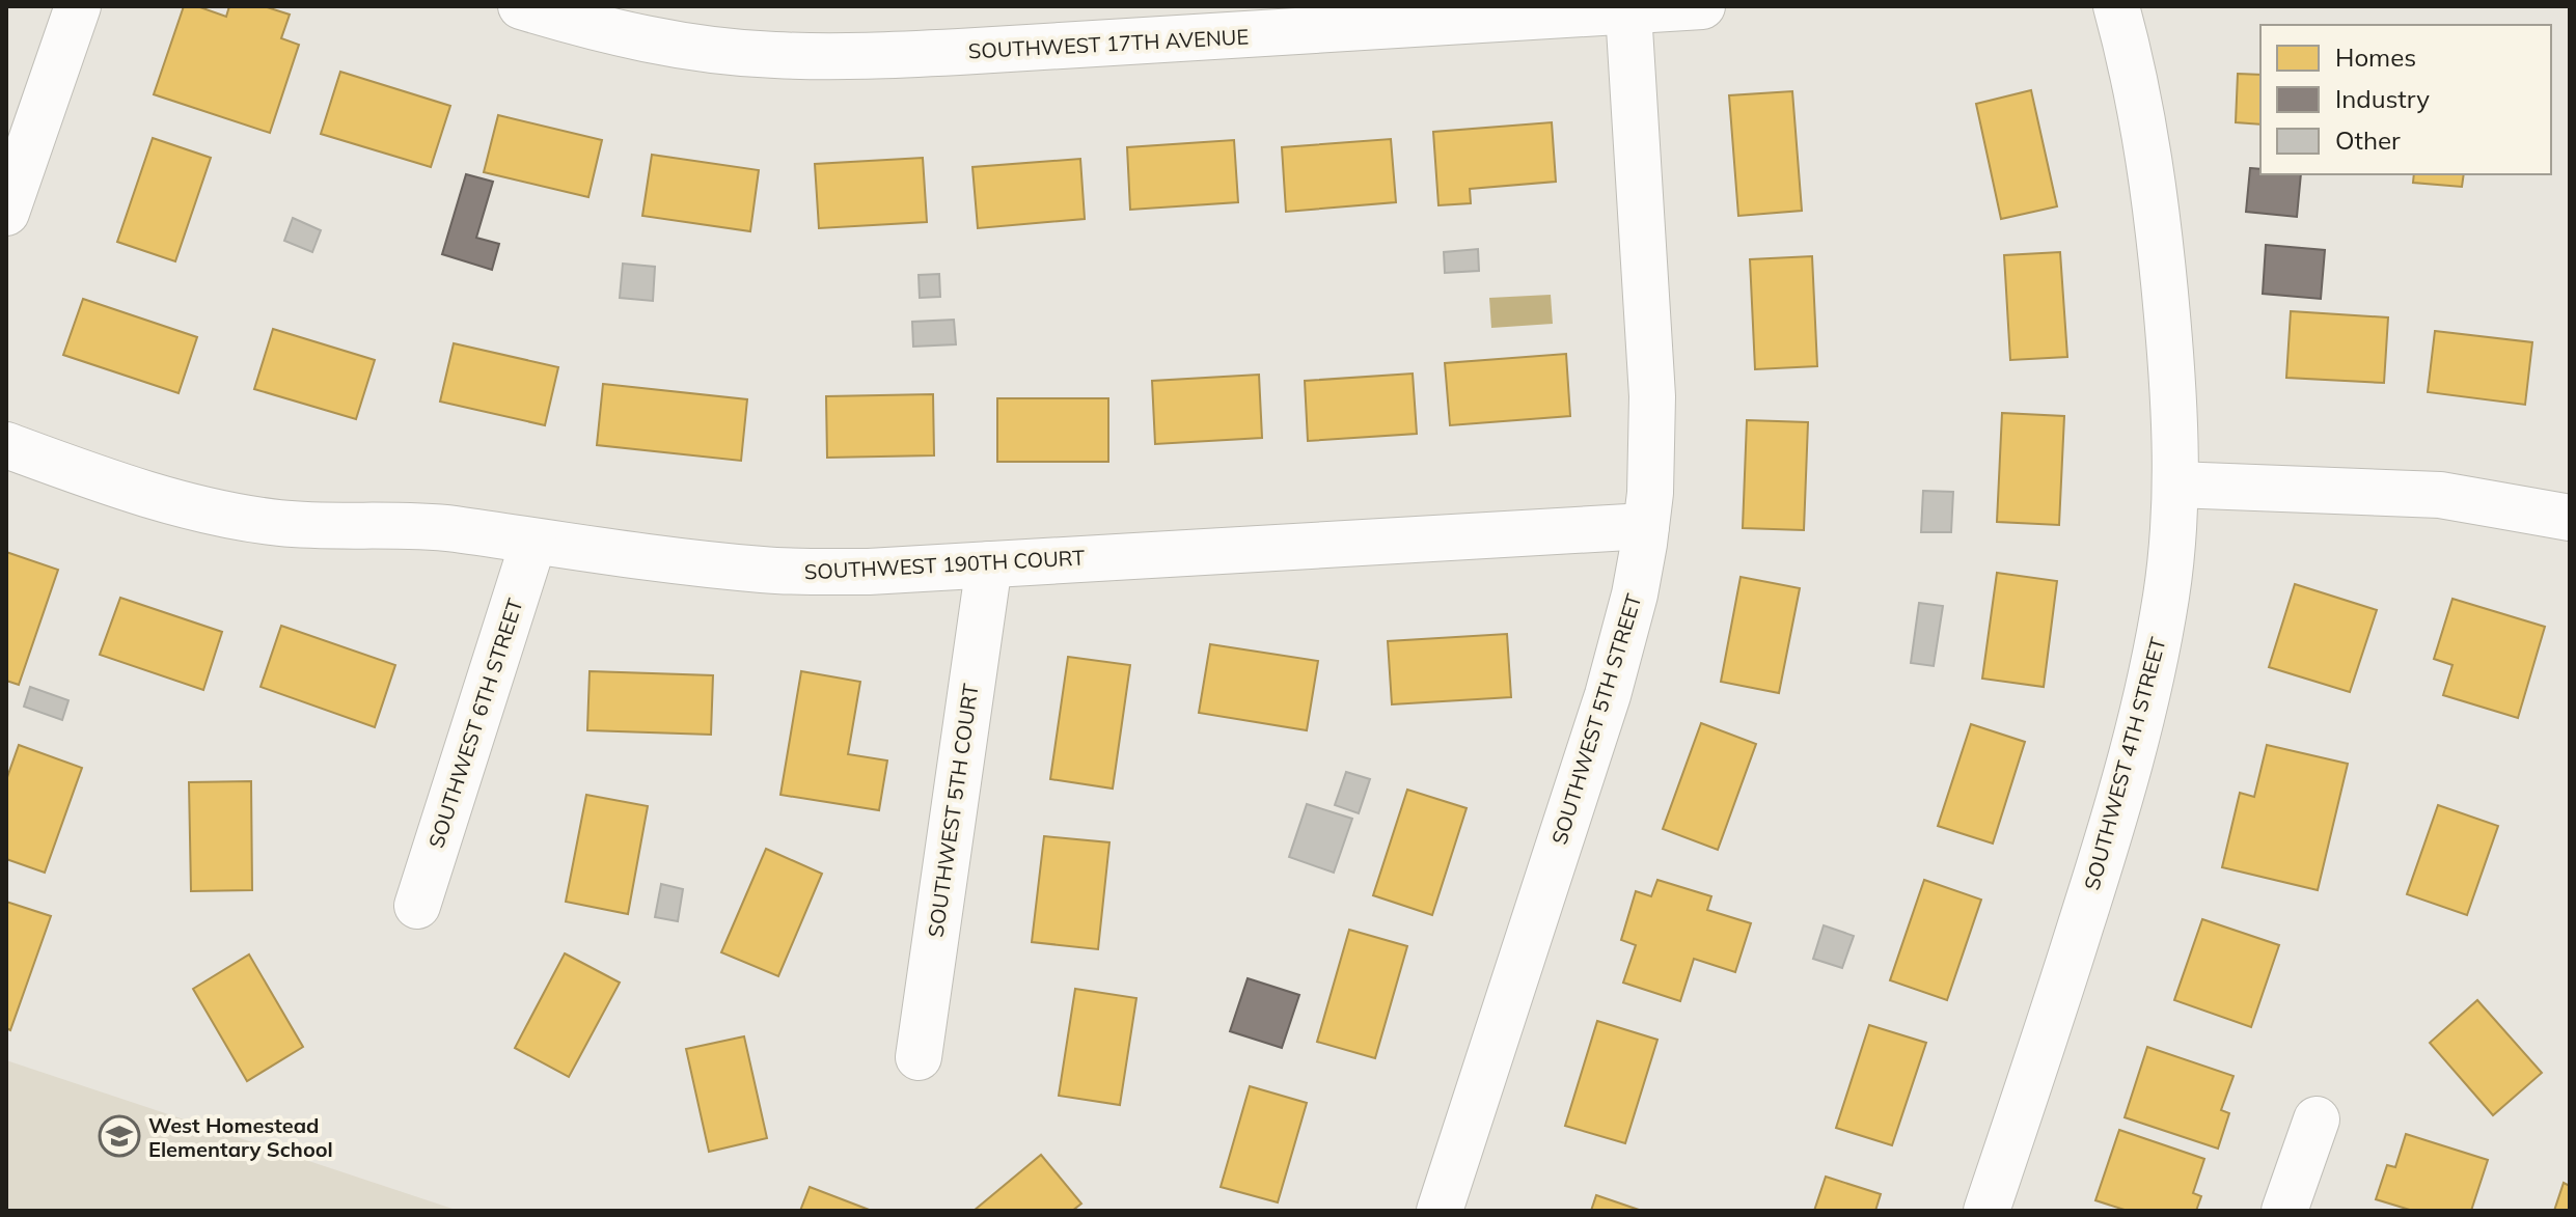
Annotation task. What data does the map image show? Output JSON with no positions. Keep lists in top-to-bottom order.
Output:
{
  "streets": {
    "street": [
      "SOUTHWEST 17TH AVENUE",
      "SOUTHWEST 190TH COURT",
      "SOUTHWEST 5TH STREET",
      "SOUTHWEST 6TH STREET",
      "SOUTHWEST 4TH STREET",
      "SOUTHWEST 5TH COURT"
    ]
  },
  "crossings": [
    ["SOUTHWEST 17TH AVENUE", "SOUTHWEST 5TH STREET"],
    ["SOUTHWEST 190TH COURT", "SOUTHWEST 5TH STREET"],
    ["SOUTHWEST 190TH COURT", "SOUTHWEST 6TH STREET"],
    ["SOUTHWEST 190TH COURT", "SOUTHWEST 5TH COURT"]
  ],
  "places": {
    "school or university": ["West Homestead Elementary School"]
  },
  "legend": ["Homes", "Industry", "Other"]
}
